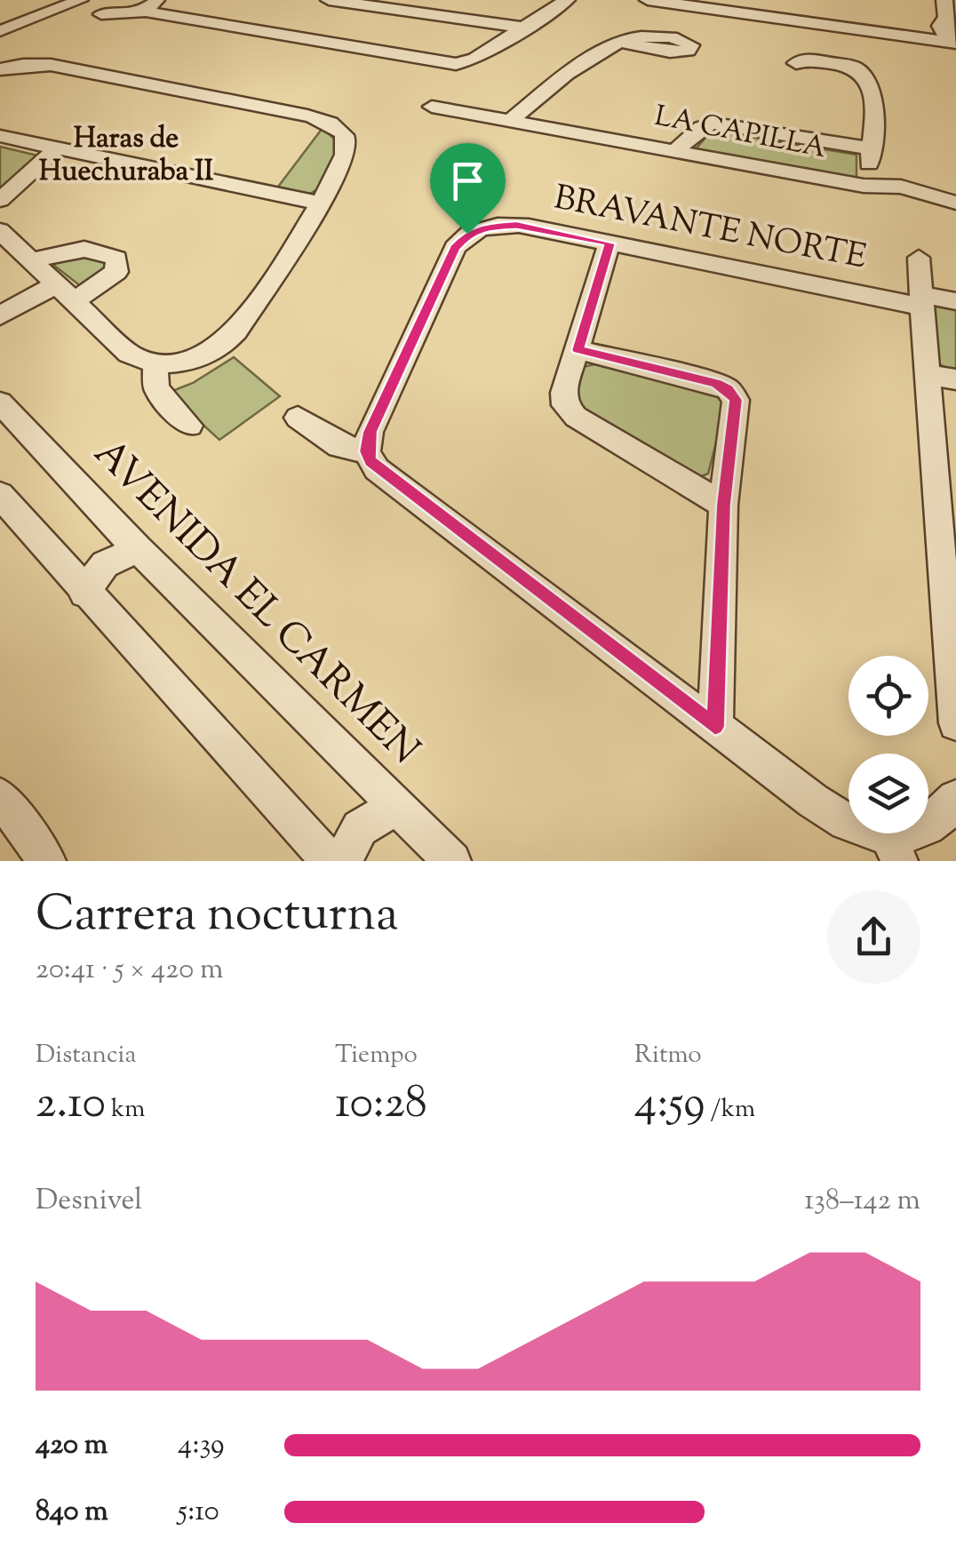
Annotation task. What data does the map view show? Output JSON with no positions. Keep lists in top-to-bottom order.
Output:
{
  "streets": {
    "street": ["LA CAPILLA", "BRAVANTE NORTE", "AVENIDA EL CARMEN"]
  },
  "districts": ["Haras de Huechuraba II"],
  "page": {
    "heading": ["Carrera nocturna", "20:41 · 5 × 420 m"],
    "stats": [
      ["Distancia", "2.10 km"],
      ["Tiempo", "10:28"],
      ["Ritmo", "4:59 /km"]
    ],
    "chart": ["Desnivel", "138–142 m"],
    "list": [
      {
        "name": "420 m",
        "note": "4:39"
      },
      {
        "name": "840 m",
        "note": "5:10"
      }
    ]
  }
}
